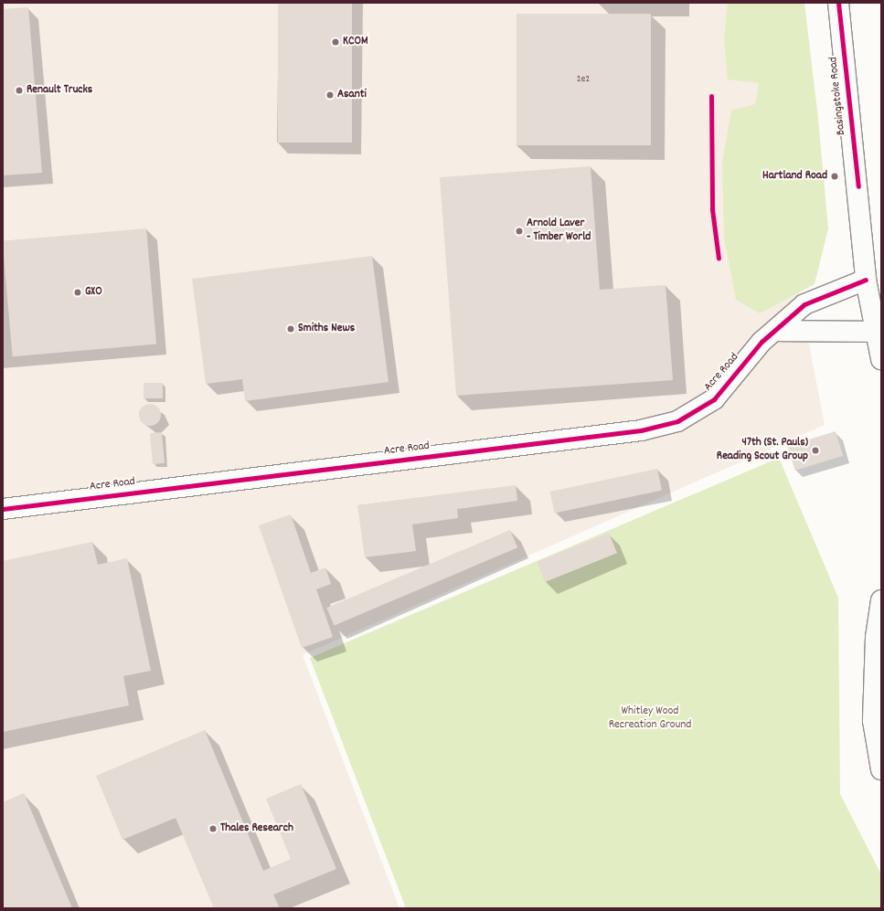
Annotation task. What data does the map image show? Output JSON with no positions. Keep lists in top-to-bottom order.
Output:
{
  "streets": {
    "street": ["Basingstoke Road", "Acre Road"]
  },
  "crossings": [
    ["Basingstoke Road", "Acre Road"]
  ],
  "parks": ["Whitley Wood Recreation Ground"],
  "places": [
    "KCOM",
    "Renault Trucks",
    "Asanti",
    "Hartland Road",
    "Arnold Laver - Timber World",
    "GXO",
    "Smiths News",
    "47th (St. Pauls) Reading Scout Group",
    "Thales Research"
  ],
  "house_numbers": ["2e2"]
}
